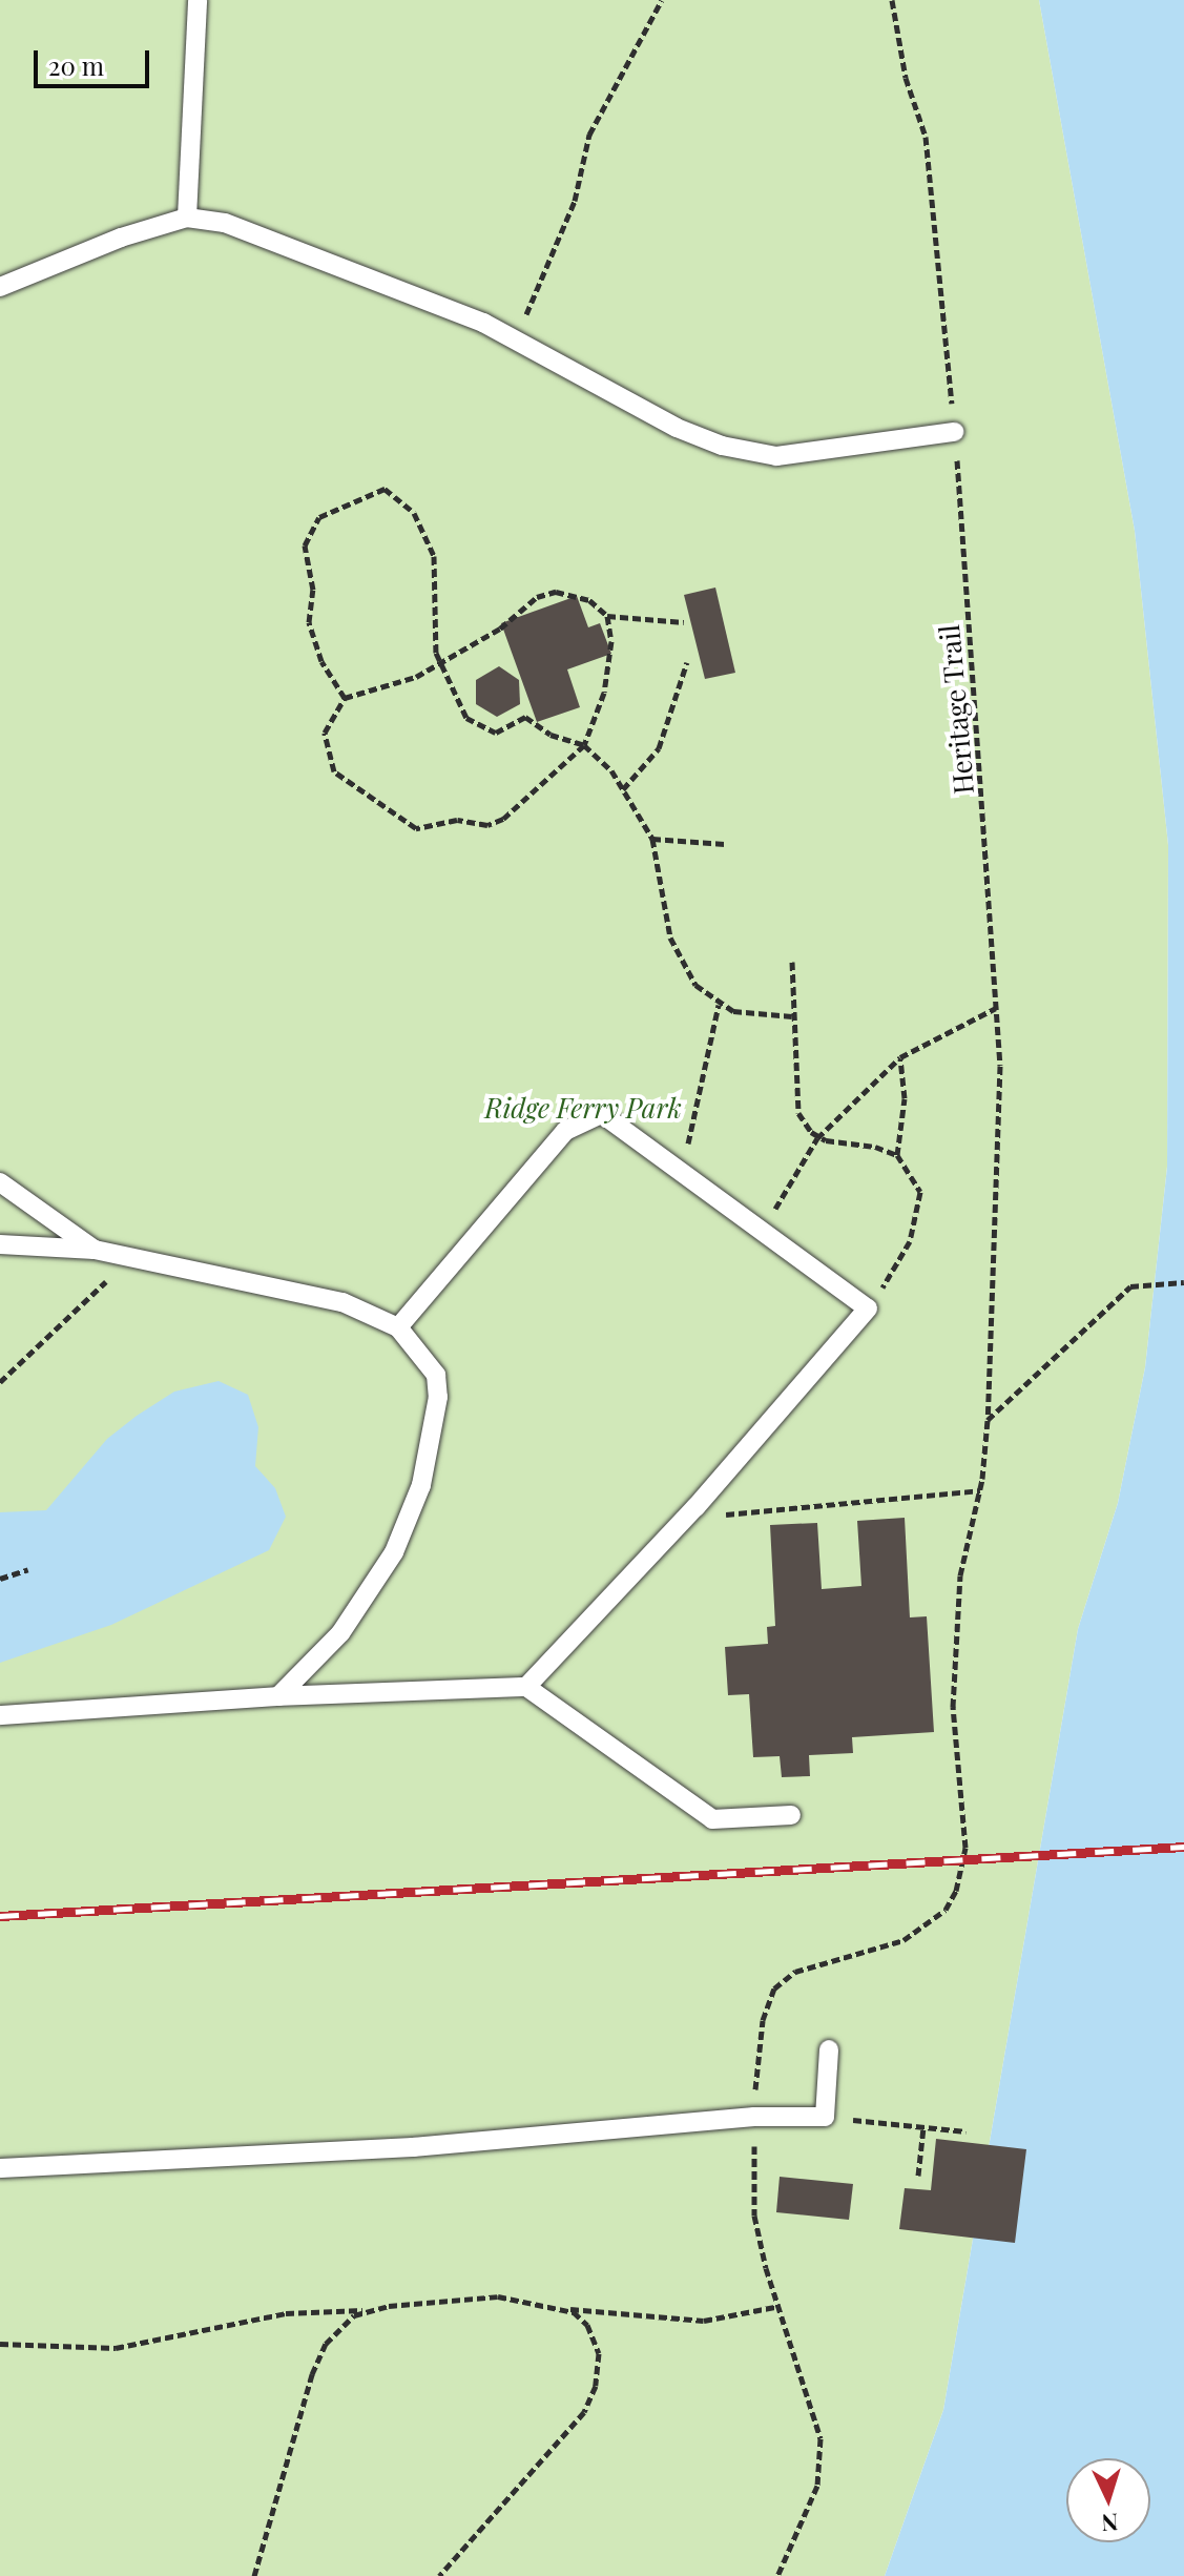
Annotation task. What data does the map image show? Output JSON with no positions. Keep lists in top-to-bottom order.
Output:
{
  "streets": {
    "path": ["Heritage Trail"]
  },
  "parks": ["Ridge Ferry Park"],
  "scale_bar": "20 m",
  "north": "bottom"
}
